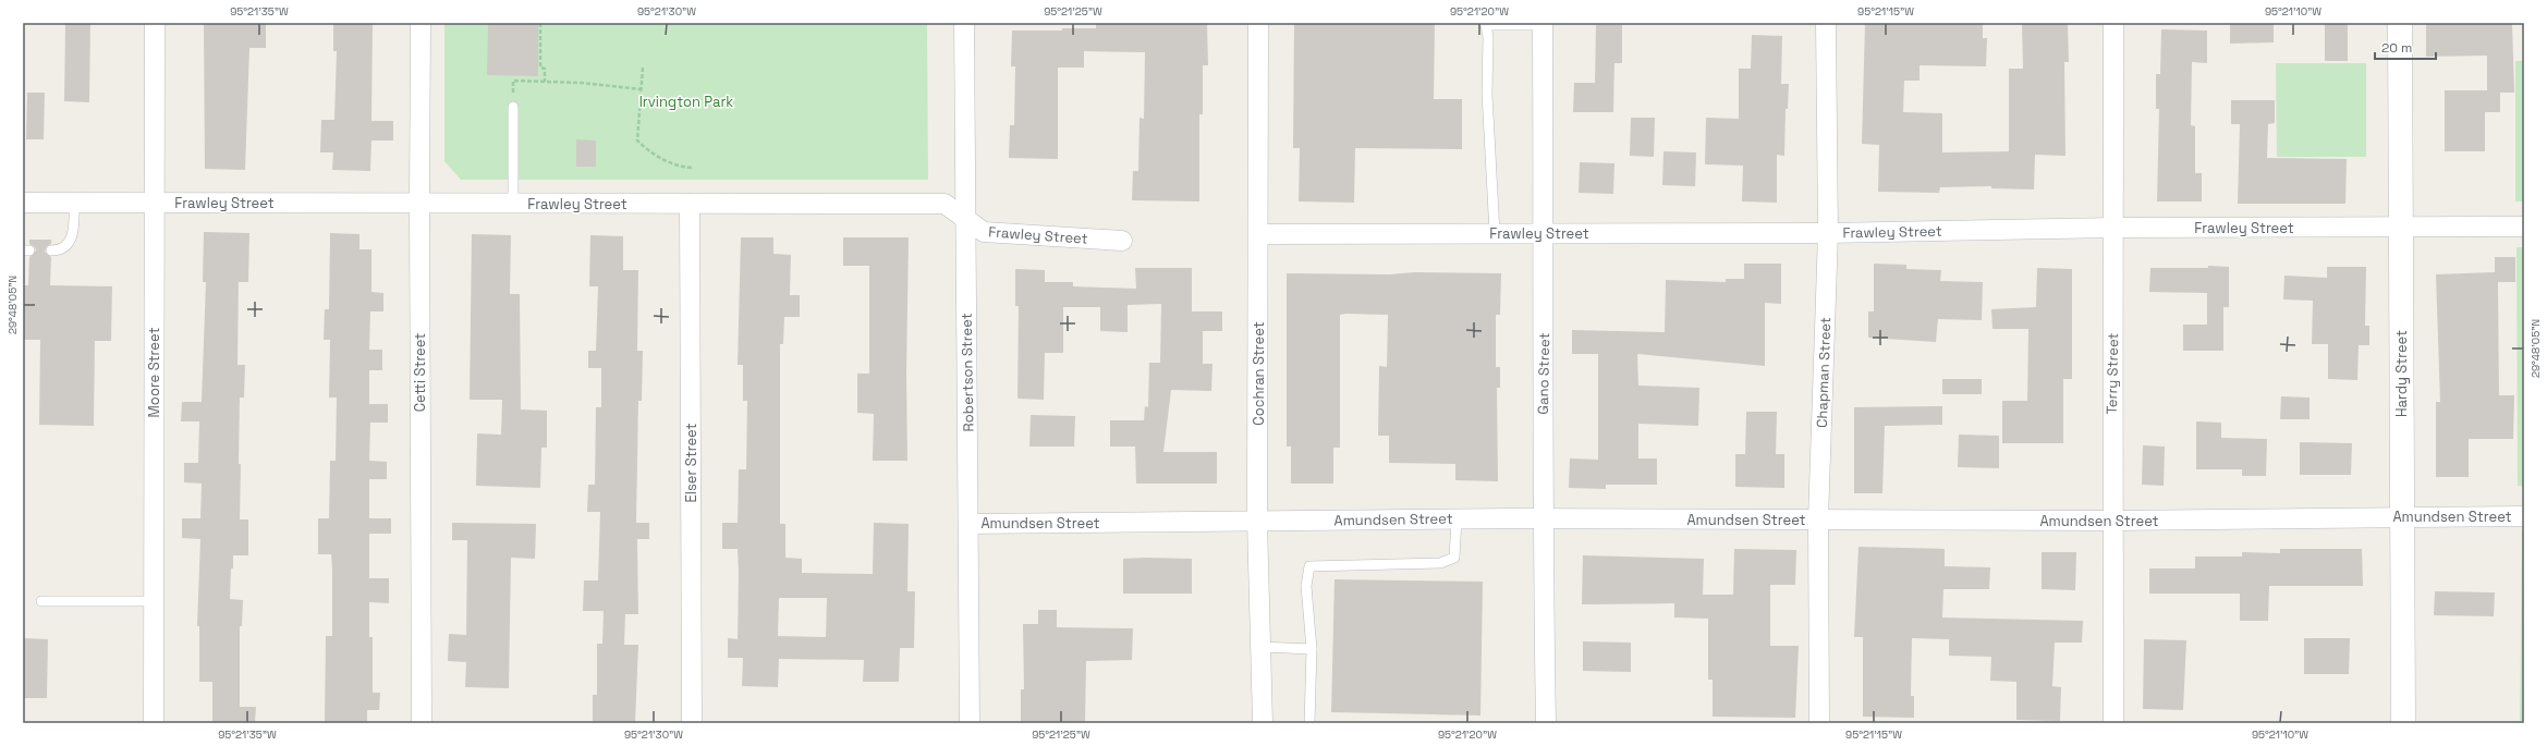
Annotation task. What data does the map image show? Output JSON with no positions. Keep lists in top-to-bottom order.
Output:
{
  "streets": {
    "main road": ["Hardy Street"],
    "street": [
      "Frawley Street",
      "Moore Street",
      "Cetti Street",
      "Robertson Street",
      "Chapman Street",
      "Cochran Street",
      "Gano Street",
      "Terry Street",
      "Elser Street",
      "Amundsen Street"
    ]
  },
  "crossings": [
    ["Frawley Street", "Moore Street"],
    ["Frawley Street", "Cetti Street"],
    ["Frawley Street", "Robertson Street"],
    ["Frawley Street", "Chapman Street"],
    ["Frawley Street", "Cochran Street"],
    ["Frawley Street", "Gano Street"],
    ["Frawley Street", "Terry Street"],
    ["Frawley Street", "Hardy Street"],
    ["Frawley Street", "Elser Street"],
    ["Robertson Street", "Amundsen Street"],
    ["Chapman Street", "Amundsen Street"],
    ["Cochran Street", "Amundsen Street"],
    ["Gano Street", "Amundsen Street"],
    ["Terry Street", "Amundsen Street"],
    ["Hardy Street", "Amundsen Street"]
  ],
  "parks": ["Irvington Park"],
  "scale_bar": "20 m",
  "coordinates": [
    "95°21'35\"W",
    "95°21'30\"W",
    "95°21'25\"W",
    "95°21'20\"W",
    "95°21'15\"W",
    "95°21'10\"W",
    "29°48'05\"N"
  ]
}
